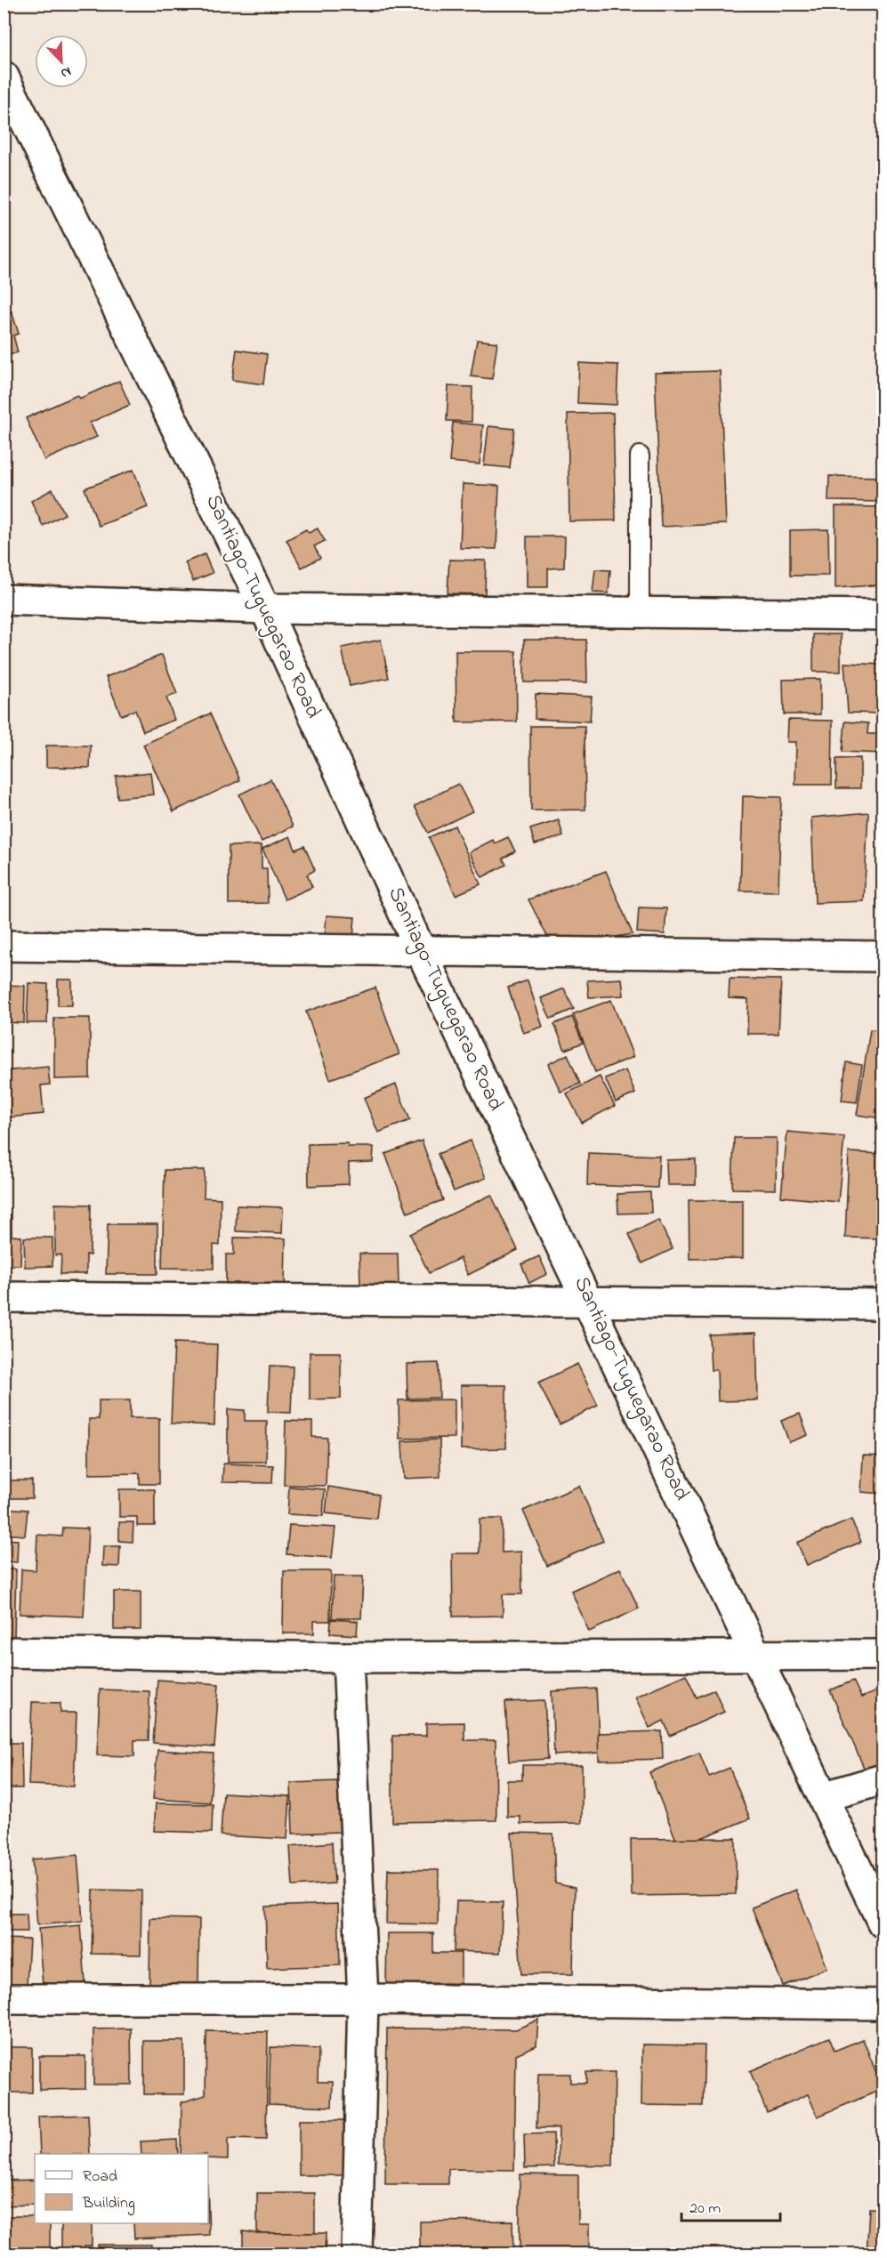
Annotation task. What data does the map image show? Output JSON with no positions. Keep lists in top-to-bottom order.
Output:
{
  "streets": {
    "main road": ["Santiago-Tuguegarao Road"]
  },
  "legend": ["Road", "Building"],
  "scale_bar": "20 m",
  "north": "bottom right"
}
